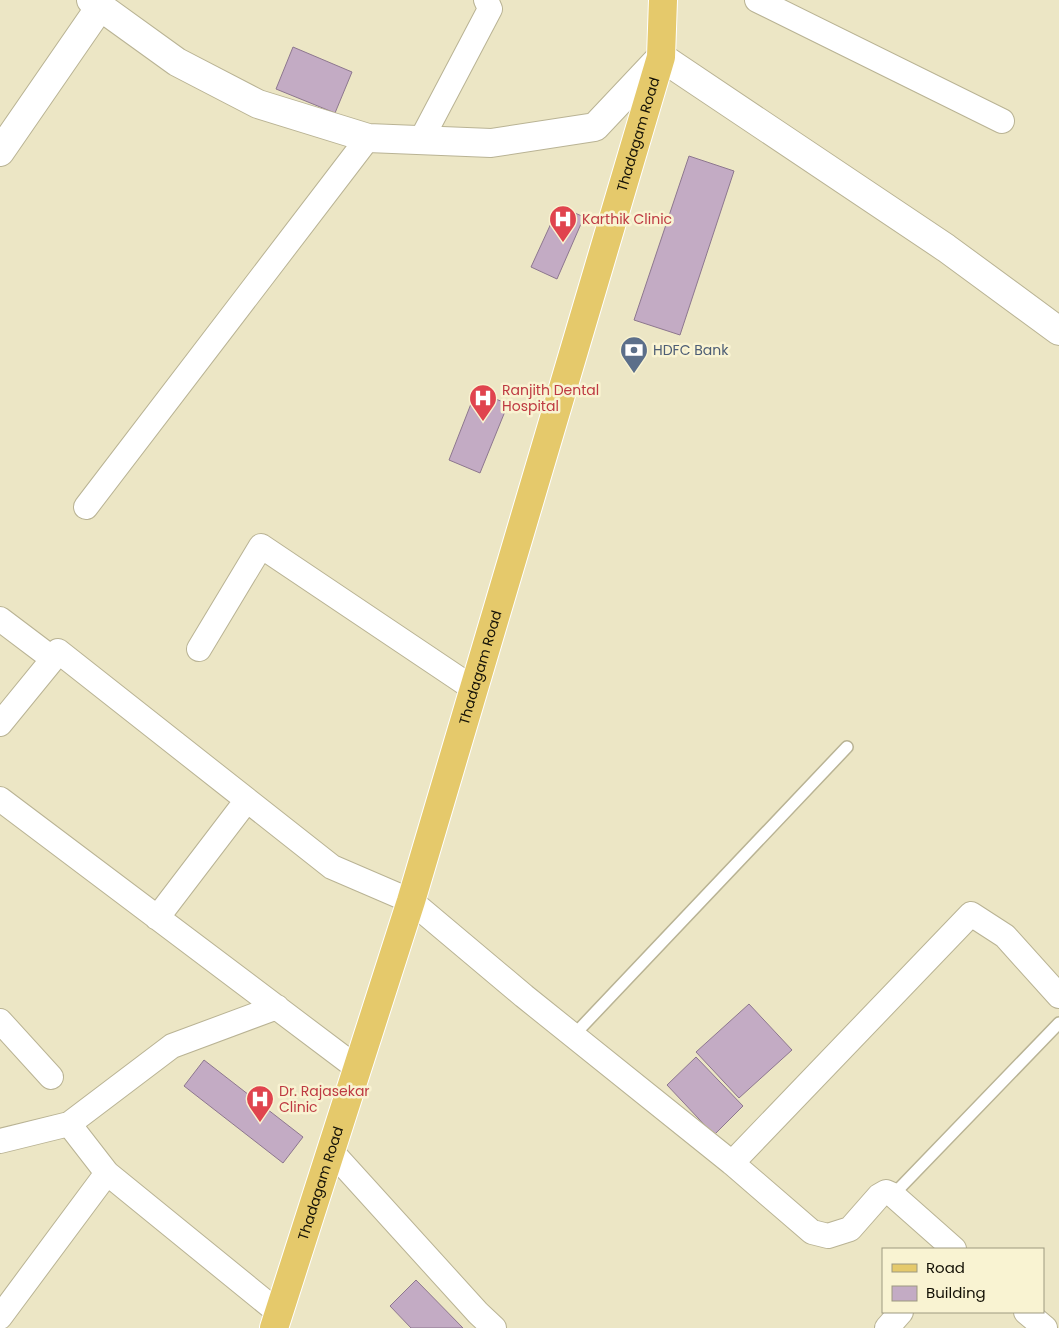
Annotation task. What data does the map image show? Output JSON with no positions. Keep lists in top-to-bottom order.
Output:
{
  "streets": {
    "main road": ["Thadagam Road"]
  },
  "places": {
    "hospital": ["Karthik Clinic", "Ranjith Dental Hospital", "Dr. Rajasekar Clinic"],
    "bank": ["HDFC Bank"]
  },
  "legend": ["Road", "Building"]
}
